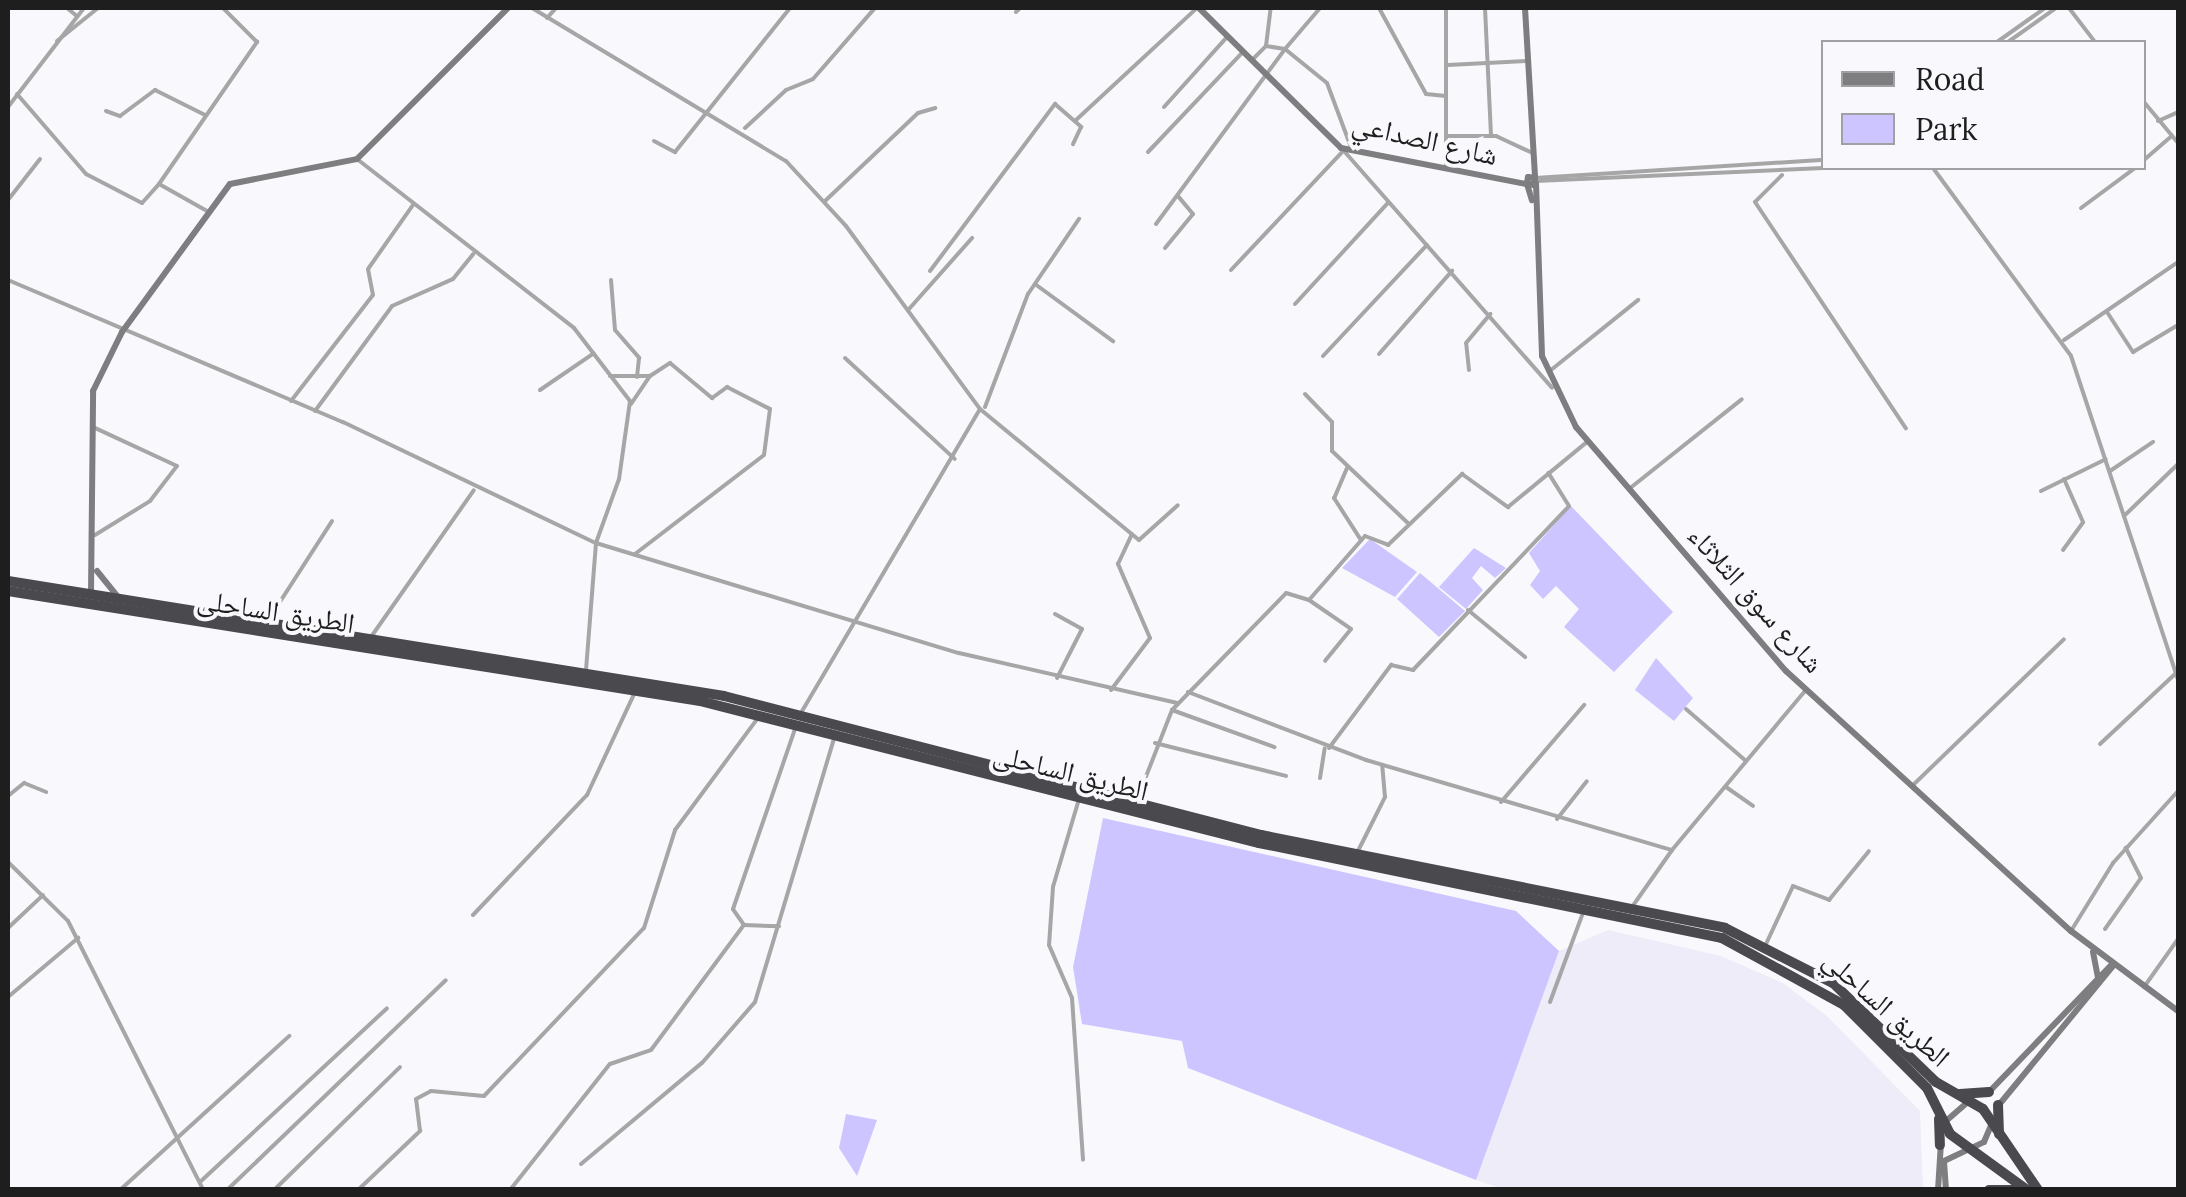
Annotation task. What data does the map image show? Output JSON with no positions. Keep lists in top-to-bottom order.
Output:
{
  "streets": {
    "highway": ["الطريق الساحلى", "الطريق الساحلي"],
    "street": ["شارع الصداعي", "شارع سوق الثلاثاء"]
  },
  "crossings": [
    ["شارع الصداعي", "شارع سوق الثلاثاء"],
    ["الطريق الساحلى", "الطريق الساحلي"]
  ],
  "legend": ["Road", "Park"]
}
